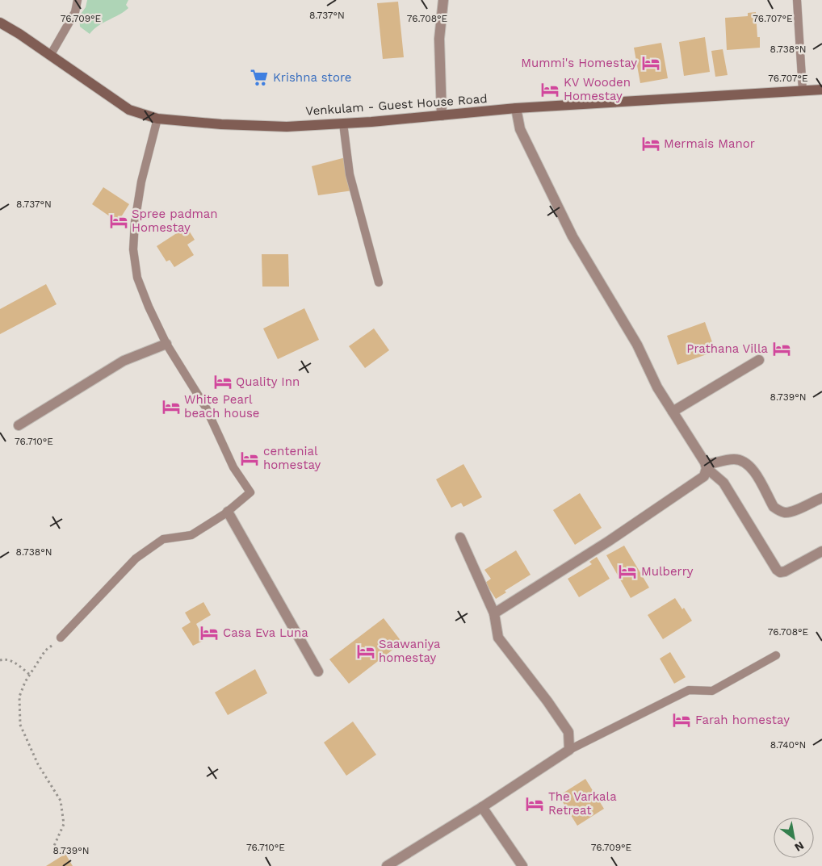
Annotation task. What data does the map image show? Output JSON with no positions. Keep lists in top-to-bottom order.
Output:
{
  "streets": {
    "main road": ["Venkulam - Guest House Road"]
  },
  "places": {
    "hotel": [
      "Mummi's Homestay",
      "KV Wooden Homestay",
      "Mermais Manor",
      "Spree padman Homestay",
      "Prathana Villa",
      "Quality Inn",
      "White Pearl beach house",
      "centenial homestay",
      "Mulberry",
      "Casa Eva Luna",
      "Saawaniya homestay",
      "Farah homestay",
      "The Varkala Retreat"
    ],
    "supermarket": ["Krishna store"]
  },
  "north": "bottom right",
  "coordinates": [
    "8.737°N",
    "76.707°E",
    "76.709°E",
    "76.708°E",
    "8.738°N",
    "8.739°N",
    "76.710°E",
    "8.740°N"
  ]
}
